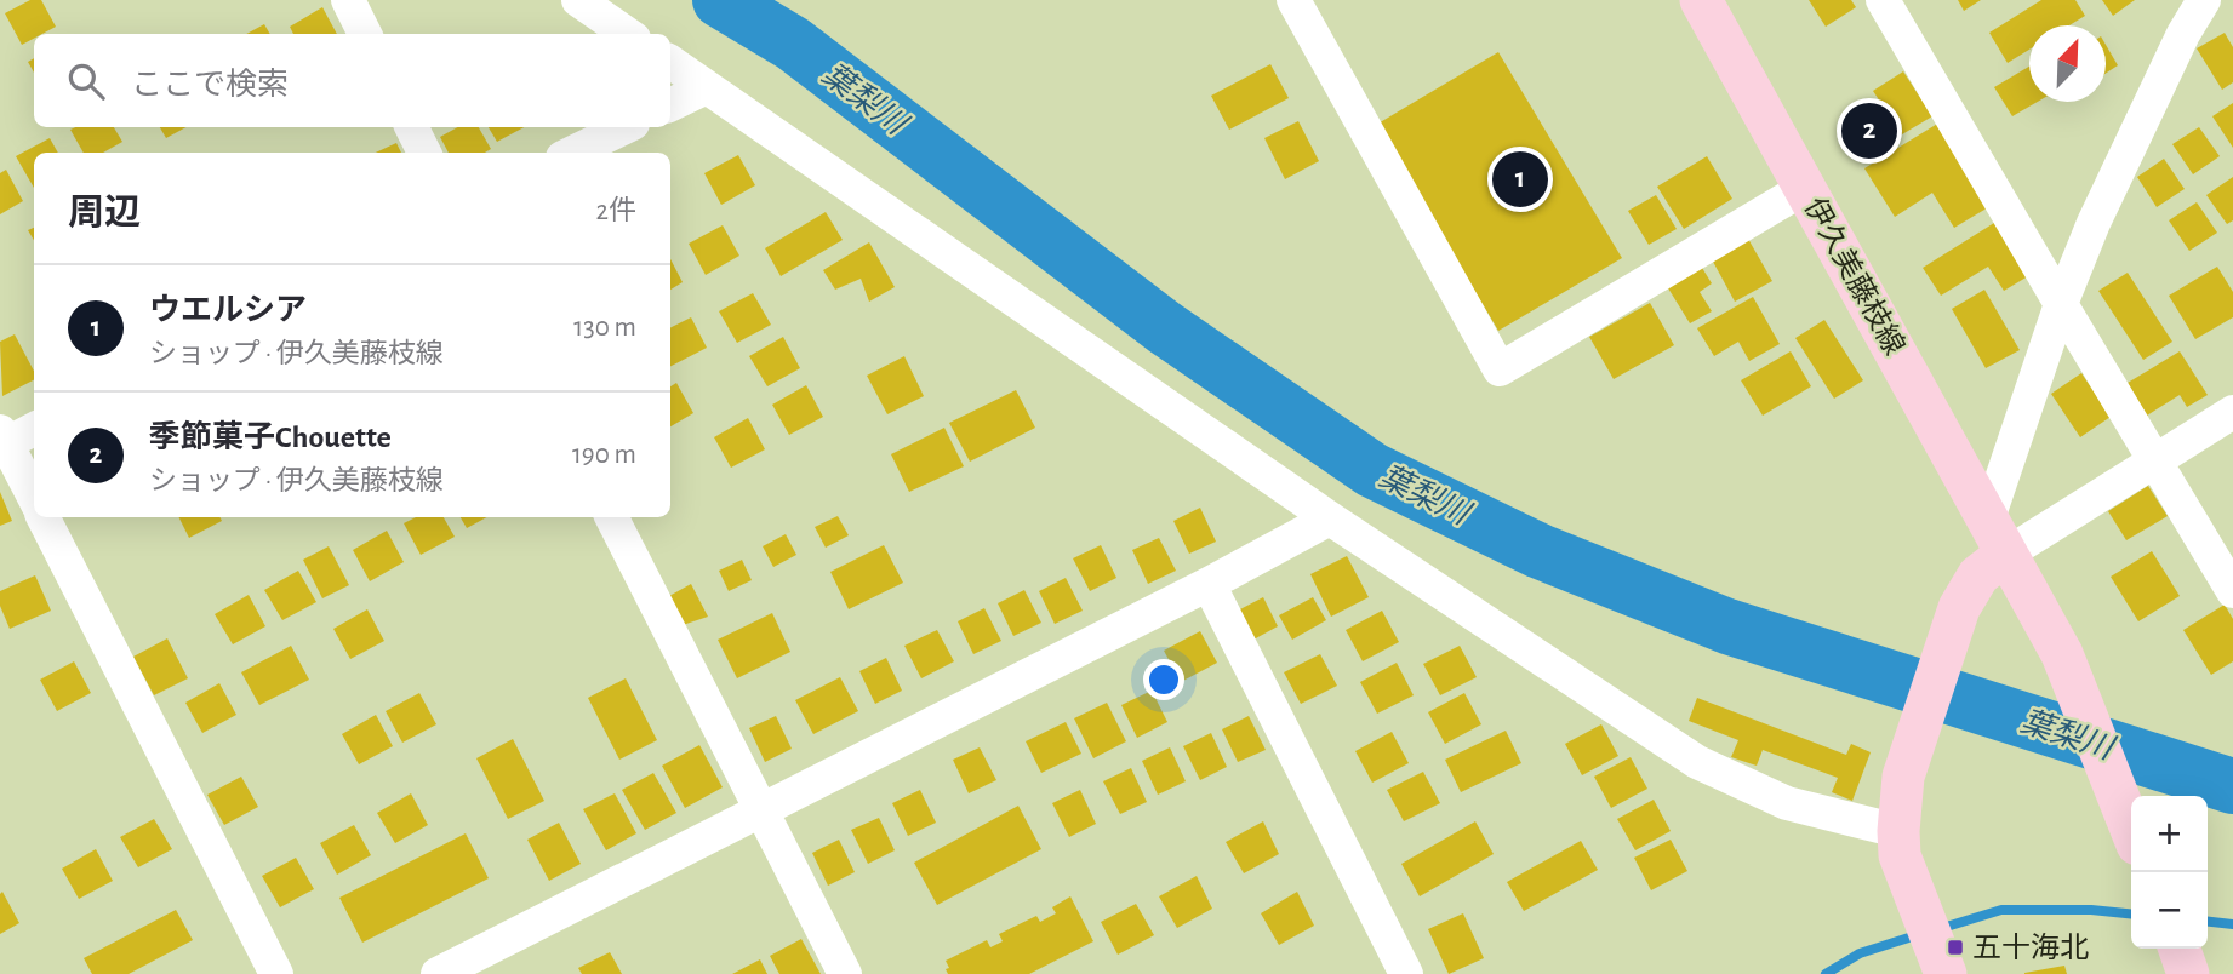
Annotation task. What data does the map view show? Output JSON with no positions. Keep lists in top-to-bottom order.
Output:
{
  "streets": {
    "main road": ["伊久美藤枝線"]
  },
  "water": ["葉梨川"],
  "places": {
    "transit": ["五十海北"]
  },
  "north": "top right",
  "page": {
    "search": "ここで検索",
    "pins": ["2", "1"],
    "heading": ["周辺", "2件"],
    "list": [
      {
        "mark": "1",
        "name": "ウエルシア",
        "note": "ショップ · 伊久美藤枝線",
        "value": "130 m"
      },
      {
        "mark": "2",
        "name": "季節菓子Chouette",
        "note": "ショップ · 伊久美藤枝線",
        "value": "190 m"
      }
    ],
    "map_buttons": ["+", "−"]
  }
}
